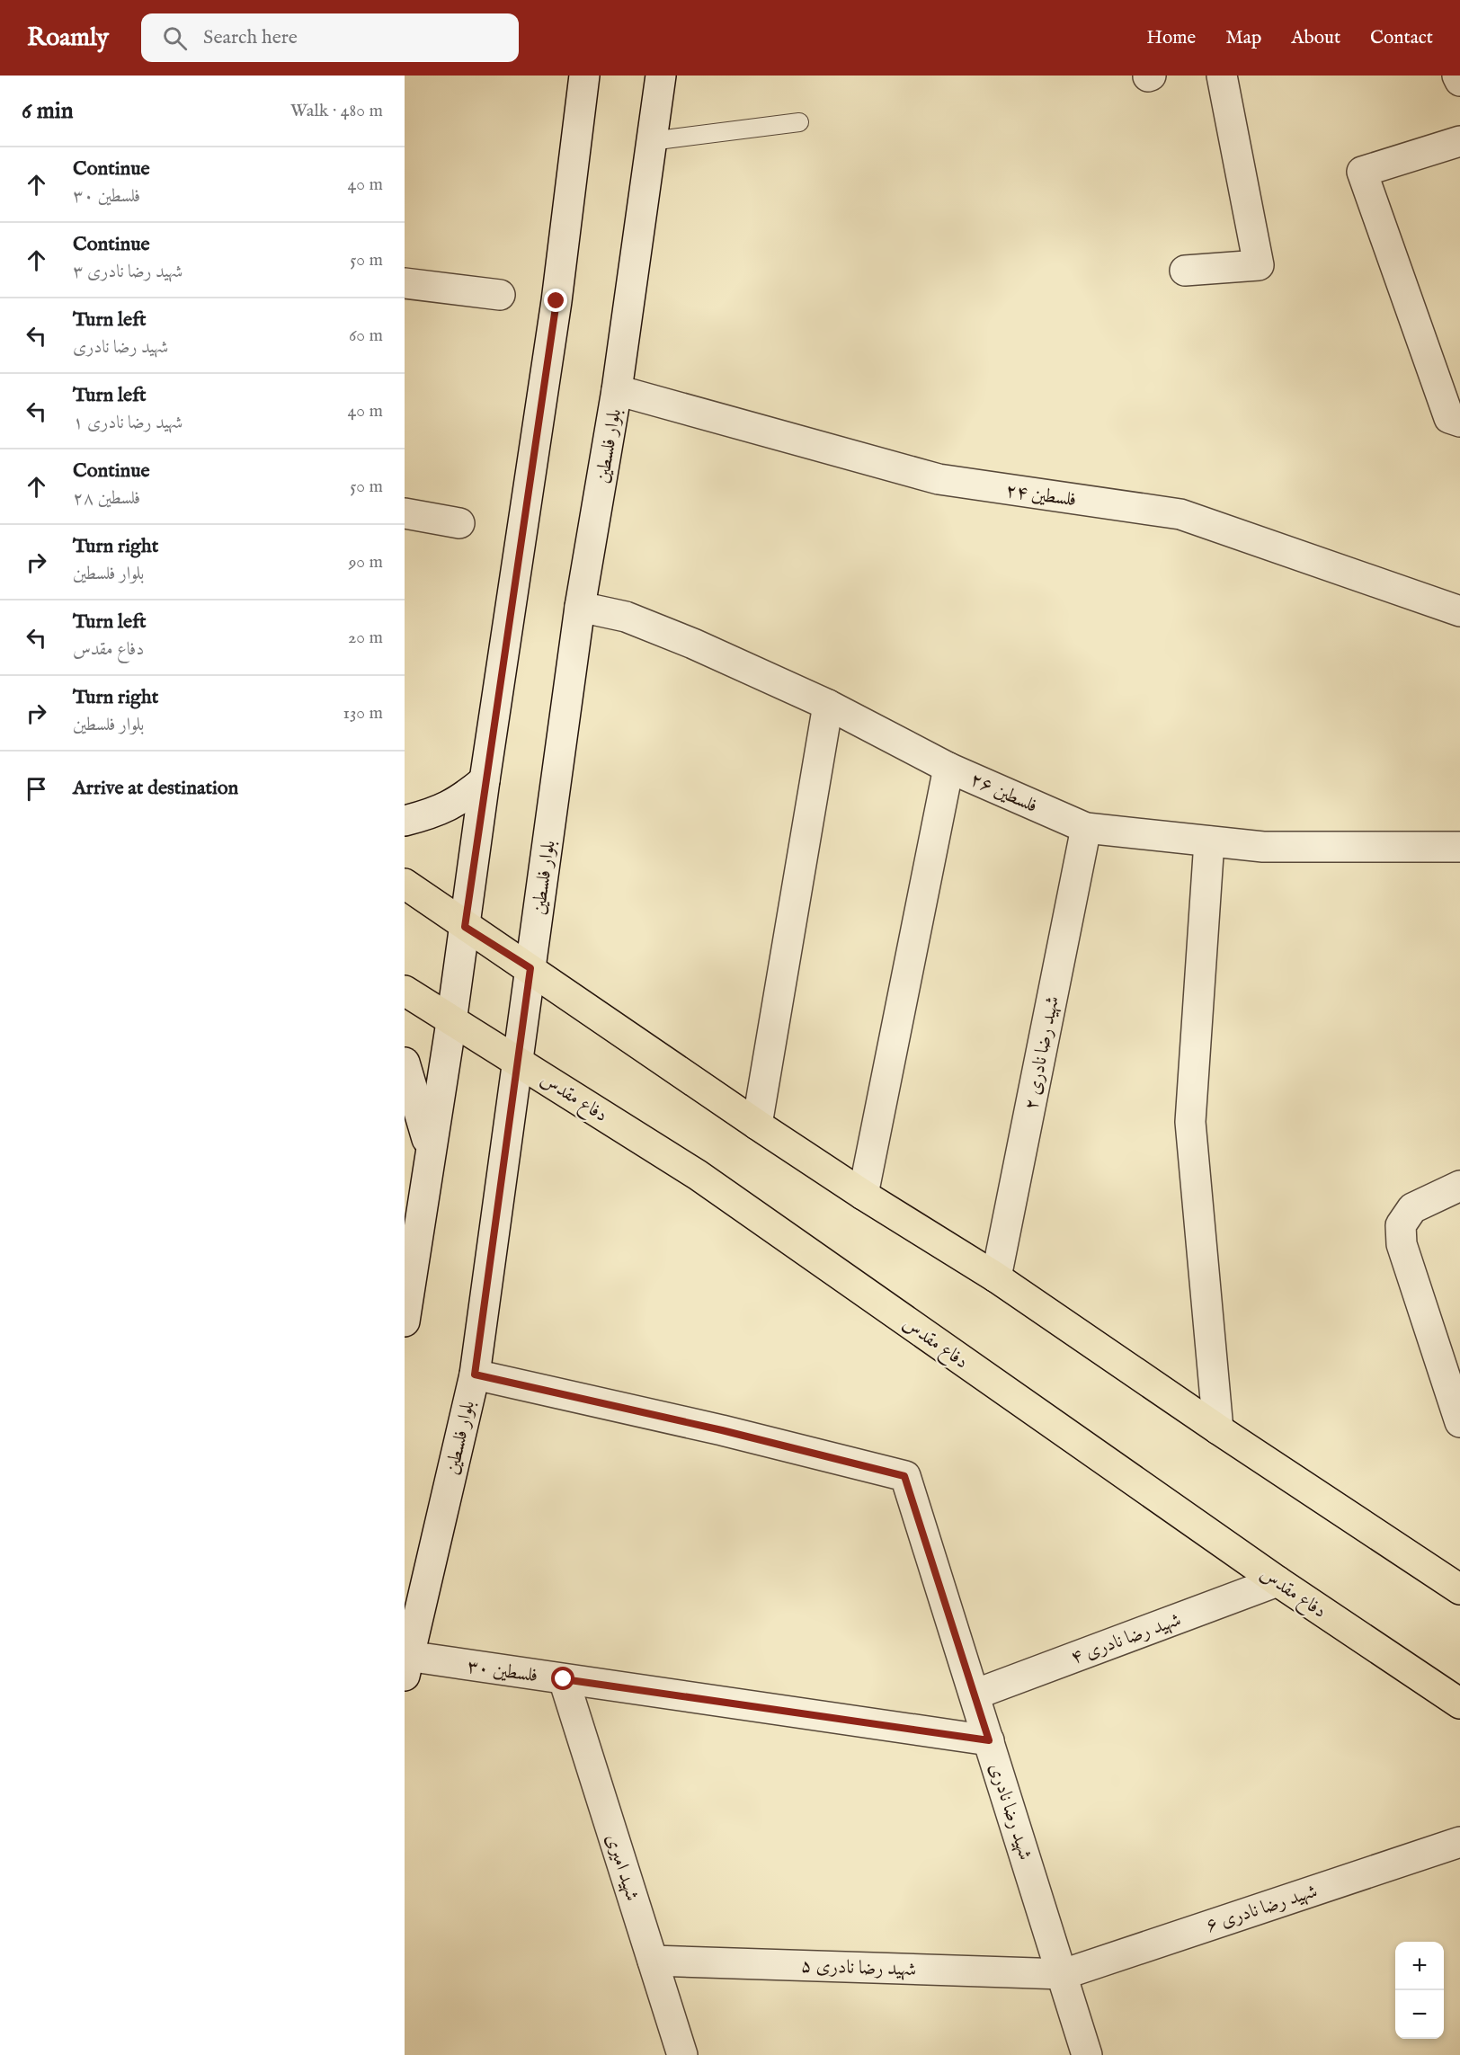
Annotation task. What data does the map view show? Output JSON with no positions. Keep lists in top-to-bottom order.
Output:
{
  "streets": {
    "main road": ["دفاع مقدس"],
    "street": [
      "بلوار فلسطین",
      "فلسطین ۲۴",
      "فلسطین ۲۶",
      "شهید رضا نادری ۲",
      "شهید رضا نادری ۴",
      "فلسطین ۳۰",
      "شهید رضا نادری",
      "شهید امیری",
      "شهید رضا نادری ۶",
      "شهید رضا نادری ۵"
    ]
  },
  "crossings": [
    ["بلوار فلسطین", "فلسطین ۲۴"],
    ["بلوار فلسطین", "فلسطین ۲۶"],
    ["بلوار فلسطین", "دفاع مقدس"],
    ["بلوار فلسطین", "فلسطین ۳۰"],
    ["بلوار فلسطین", "شهید رضا نادری"],
    ["فلسطین ۲۶", "شهید رضا نادری ۲"],
    ["دفاع مقدس", "شهید رضا نادری ۴"],
    ["شهید رضا نادری ۴", "شهید رضا نادری"],
    ["فلسطین ۳۰", "شهید رضا نادری"],
    ["فلسطین ۳۰", "شهید امیری"],
    ["شهید رضا نادری", "شهید رضا نادری ۶"],
    ["شهید رضا نادری", "شهید رضا نادری ۵"],
    ["شهید امیری", "شهید رضا نادری ۵"],
    ["شهید رضا نادری ۶", "شهید رضا نادری ۵"]
  ],
  "page": {
    "header": "Roamly",
    "search": "Search here",
    "nav": [
      "Home",
      "Map",
      "About",
      "Contact"
    ],
    "heading": ["6 min", "Walk · 480 m"],
    "list": [
      ["Continue", "فلسطین ۳۰", "40 m"],
      ["Continue", "شهید رضا نادری ۳", "50 m"],
      ["Turn left", "شهید رضا نادری", "60 m"],
      ["Turn left", "شهید رضا نادری ۱", "40 m"],
      ["Continue", "فلسطین ۲۸", "50 m"],
      ["Turn right", "بلوار فلسطین", "90 m"],
      ["Turn left", "دفاع مقدس", "20 m"],
      ["Turn right", "بلوار فلسطین", "130 m"],
      "Arrive at destination"
    ],
    "map_buttons": ["+", "−"]
  }
}
